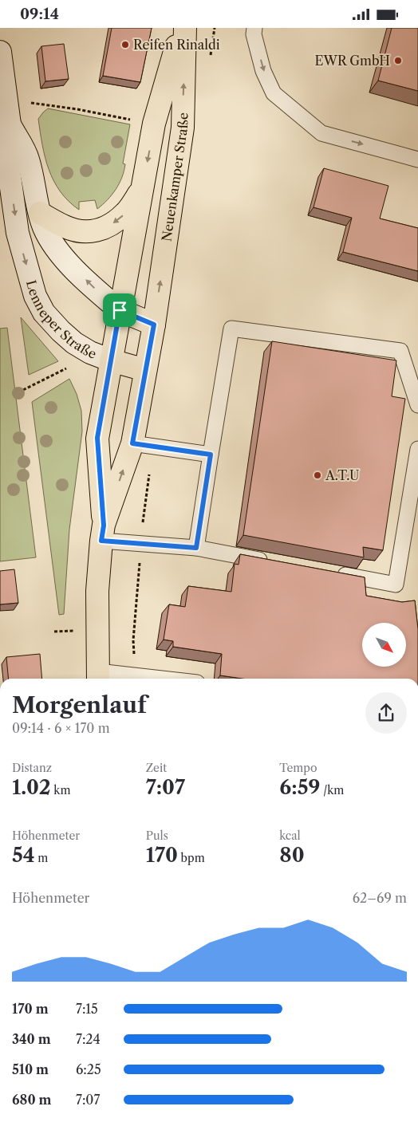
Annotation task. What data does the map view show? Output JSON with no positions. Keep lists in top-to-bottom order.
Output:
{
  "streets": {
    "main road": ["Neuenkamper Straße", "Lenneper Straße"]
  },
  "crossings": [
    ["Neuenkamper Straße", "Lenneper Straße"]
  ],
  "places": ["Reifen Rinaldi", "EWR GmbH", "A.T.U"],
  "north": "bottom right",
  "page": {
    "status": "09:14",
    "heading": ["Morgenlauf", "09:14 · 6 × 170 m"],
    "stats": [
      ["Distanz", "1.02 km"],
      ["Zeit", "7:07"],
      ["Tempo", "6:59 /km"],
      ["Höhenmeter", "54 m"],
      ["Puls", "170 bpm"],
      ["kcal", "80"]
    ],
    "chart": ["Höhenmeter", "62–69 m"],
    "list": [
      {
        "name": "170 m",
        "note": "7:15"
      },
      {
        "name": "340 m",
        "note": "7:24"
      },
      {
        "name": "510 m",
        "note": "6:25"
      },
      {
        "name": "680 m",
        "note": "7:07"
      }
    ]
  }
}
